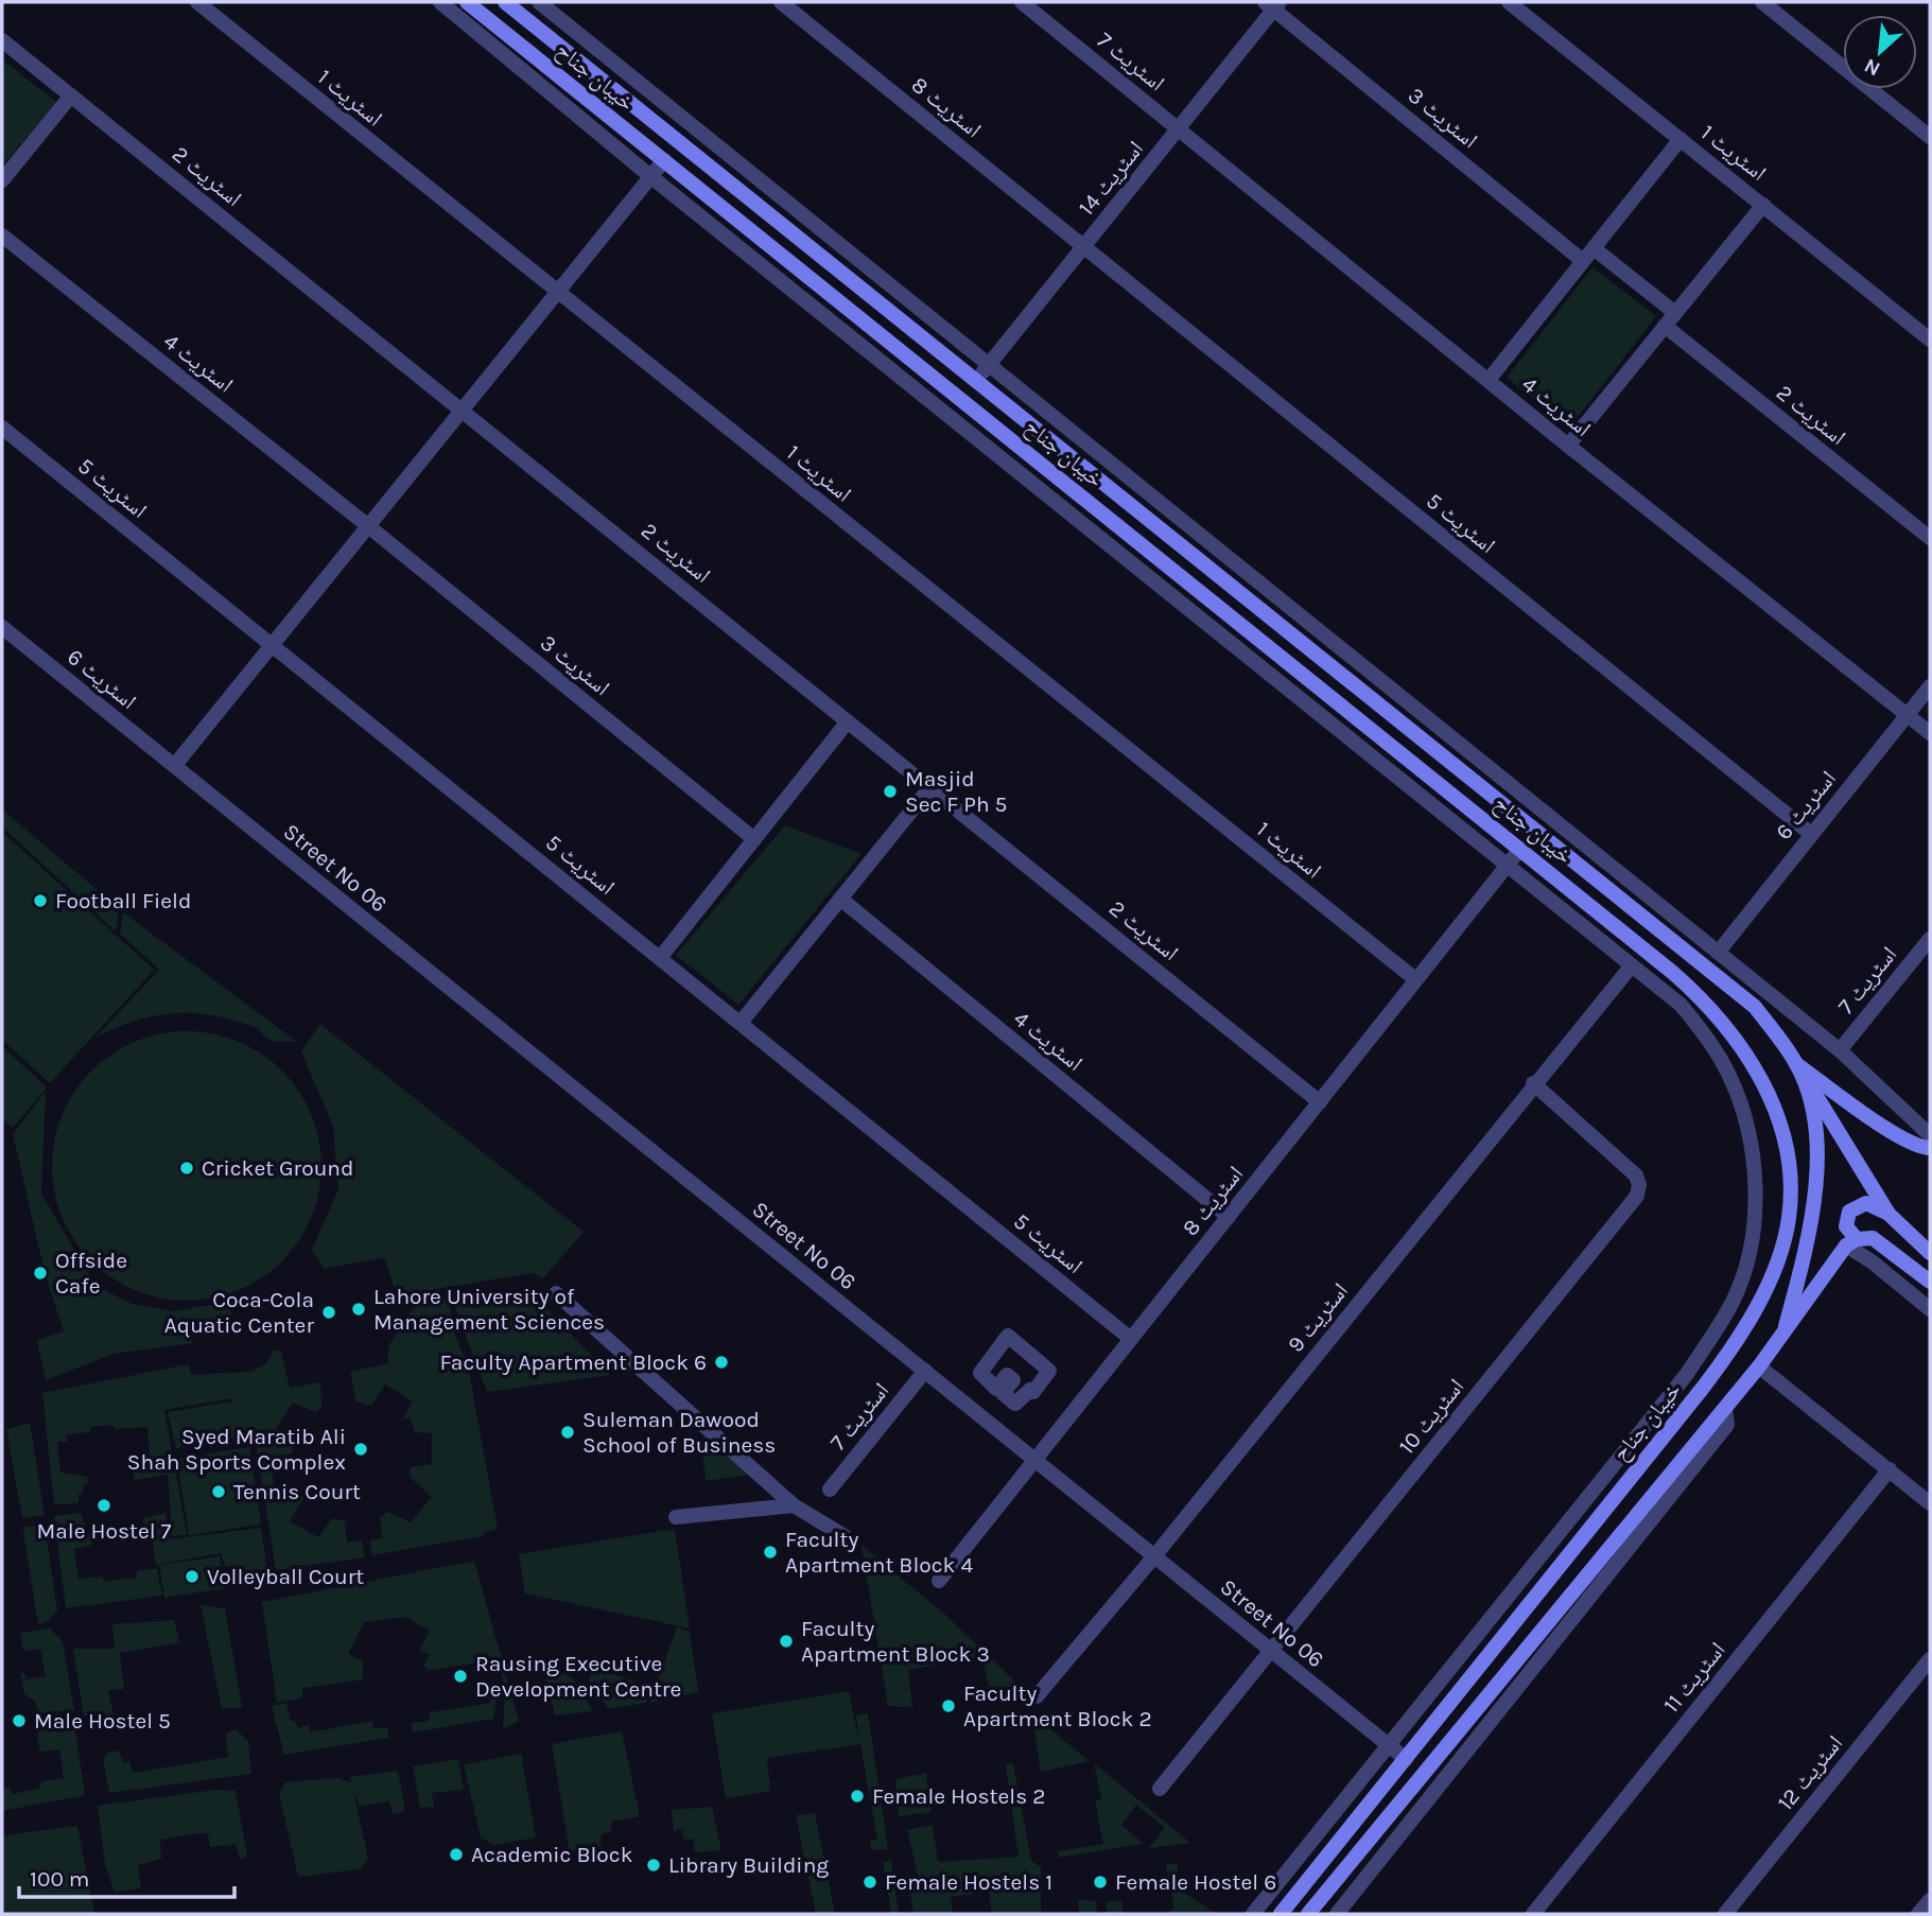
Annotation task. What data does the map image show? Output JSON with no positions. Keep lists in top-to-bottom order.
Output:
{
  "streets": {
    "main road": ["خیبان جناح"],
    "street": [
      "اسٹریٹ 7",
      "اسٹریٹ 1",
      "اسٹریٹ 8",
      "اسٹریٹ 3",
      "اسٹریٹ 2",
      "اسٹریٹ 14",
      "اسٹریٹ 4",
      "اسٹریٹ 5",
      "اسٹریٹ 6",
      "Street No 06",
      "اسٹریٹ 9",
      "اسٹریٹ 10",
      "اسٹریٹ 11",
      "اسٹریٹ 12"
    ]
  },
  "crossings": [
    ["اسٹریٹ 7", "اسٹریٹ 14"],
    ["اسٹریٹ 7", "اسٹریٹ 4"],
    ["اسٹریٹ 7", "Street No 06"],
    ["خیبان جناح", "اسٹریٹ 8"],
    ["خیبان جناح", "اسٹریٹ 14"],
    ["خیبان جناح", "Street No 06"],
    ["اسٹریٹ 1", "اسٹریٹ 8"],
    ["اسٹریٹ 8", "اسٹریٹ 2"],
    ["اسٹریٹ 8", "اسٹریٹ 14"],
    ["اسٹریٹ 8", "اسٹریٹ 4"],
    ["اسٹریٹ 8", "اسٹریٹ 5"],
    ["اسٹریٹ 8", "Street No 06"],
    ["اسٹریٹ 3", "اسٹریٹ 14"],
    ["اسٹریٹ 3", "اسٹریٹ 4"],
    ["اسٹریٹ 14", "اسٹریٹ 4"],
    ["اسٹریٹ 14", "اسٹریٹ 5"],
    ["اسٹریٹ 4", "اسٹریٹ 6"],
    ["اسٹریٹ 5", "اسٹریٹ 6"],
    ["اسٹریٹ 6", "Street No 06"],
    ["Street No 06", "اسٹریٹ 9"],
    ["Street No 06", "اسٹریٹ 10"],
    ["اسٹریٹ 9", "اسٹریٹ 10"]
  ],
  "places": [
    "Masjid Sec F Ph 5",
    "Football Field",
    "Cricket Ground",
    "Offside Cafe",
    "Lahore University of Management Sciences",
    "Coca-Cola Aquatic Center",
    "Faculty Apartment Block 6",
    "Suleman Dawood School of Business",
    "Syed Maratib Ali Shah Sports Complex",
    "Tennis Court",
    "Male Hostel 7",
    "Faculty Apartment Block 4",
    "Volleyball Court",
    "Faculty Apartment Block 3",
    "Rausing Executive Development Centre",
    "Faculty Apartment Block 2",
    "Male Hostel 5",
    "Female Hostels 2",
    "Academic Block",
    "Library Building",
    "Female Hostels 1",
    "Female Hostel 6"
  ],
  "scale_bar": "100 m",
  "north": "bottom left"
}
